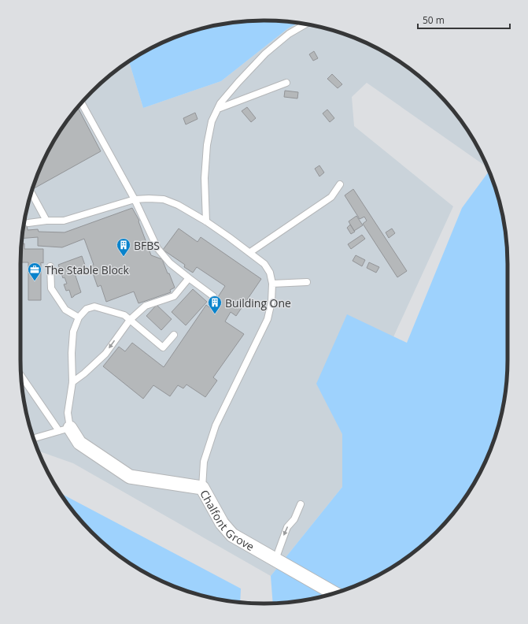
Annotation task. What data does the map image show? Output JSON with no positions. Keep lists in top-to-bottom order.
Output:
{
  "streets": {
    "street": ["Chalfont Grove"]
  },
  "places": {
    "building": ["BFBS", "Building One"],
    "office": ["The Stable Block"]
  },
  "scale_bar": "50 m"
}
